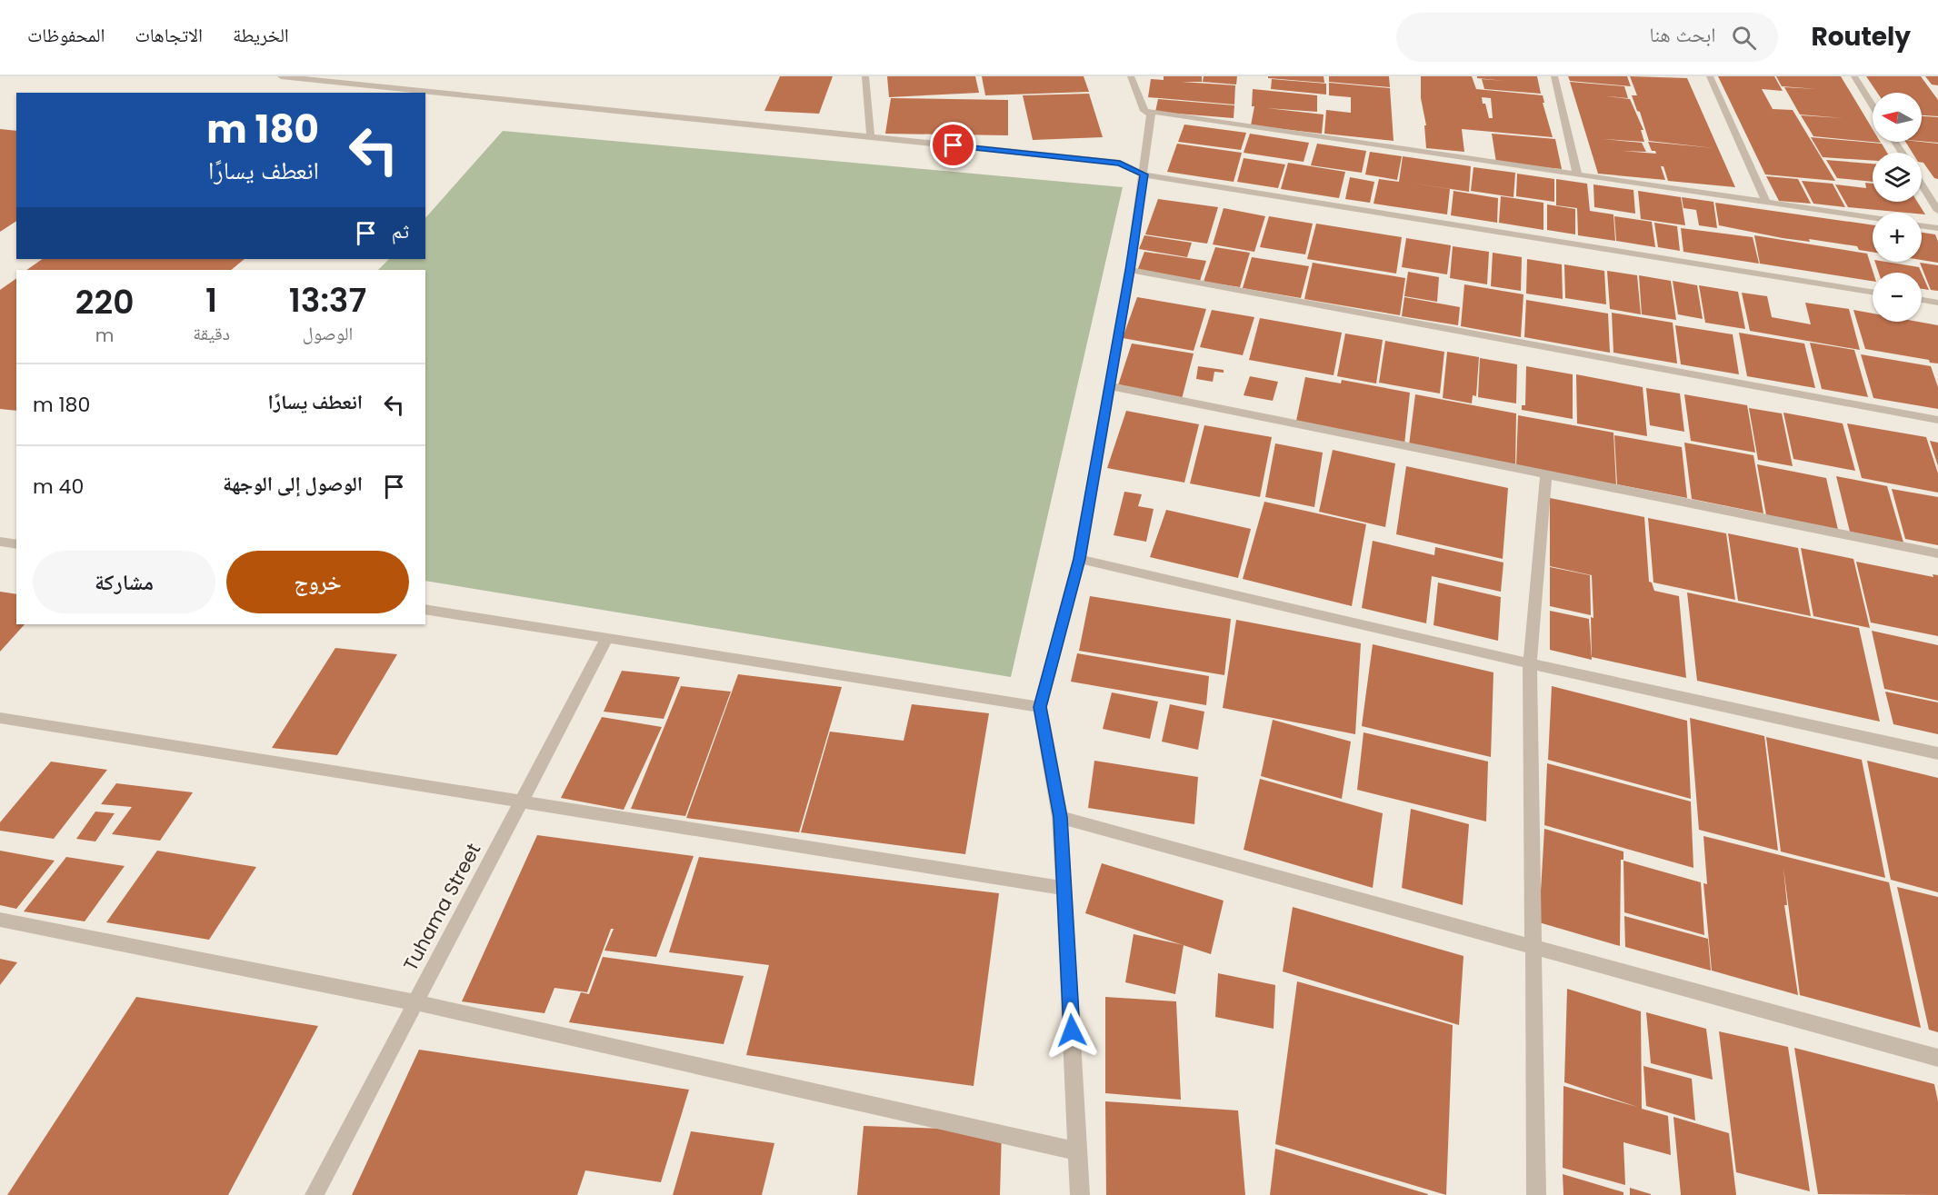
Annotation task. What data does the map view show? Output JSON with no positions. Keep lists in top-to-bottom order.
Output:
{
  "streets": {
    "street": ["Tuhama Street"]
  },
  "north": "left",
  "page": {
    "header": "Routely",
    "search": "ابحث هنا",
    "nav": ["الخريطة", "الاتجاهات", "المحفوظات"],
    "map_buttons": ["+", "−"],
    "turn": ["180 m", "انعطف يسارًا"],
    "then": "ثم",
    "eta": [
      "13:37",
      "الوصول",
      "1",
      "دقيقة",
      "220",
      "m"
    ],
    "list": [
      {
        "name": "انعطف يسارًا",
        "value": "180 m"
      },
      {
        "name": "الوصول إلى الوجهة",
        "value": "40 m"
      }
    ],
    "buttons": ["خروج", "مشاركة"]
  }
}
